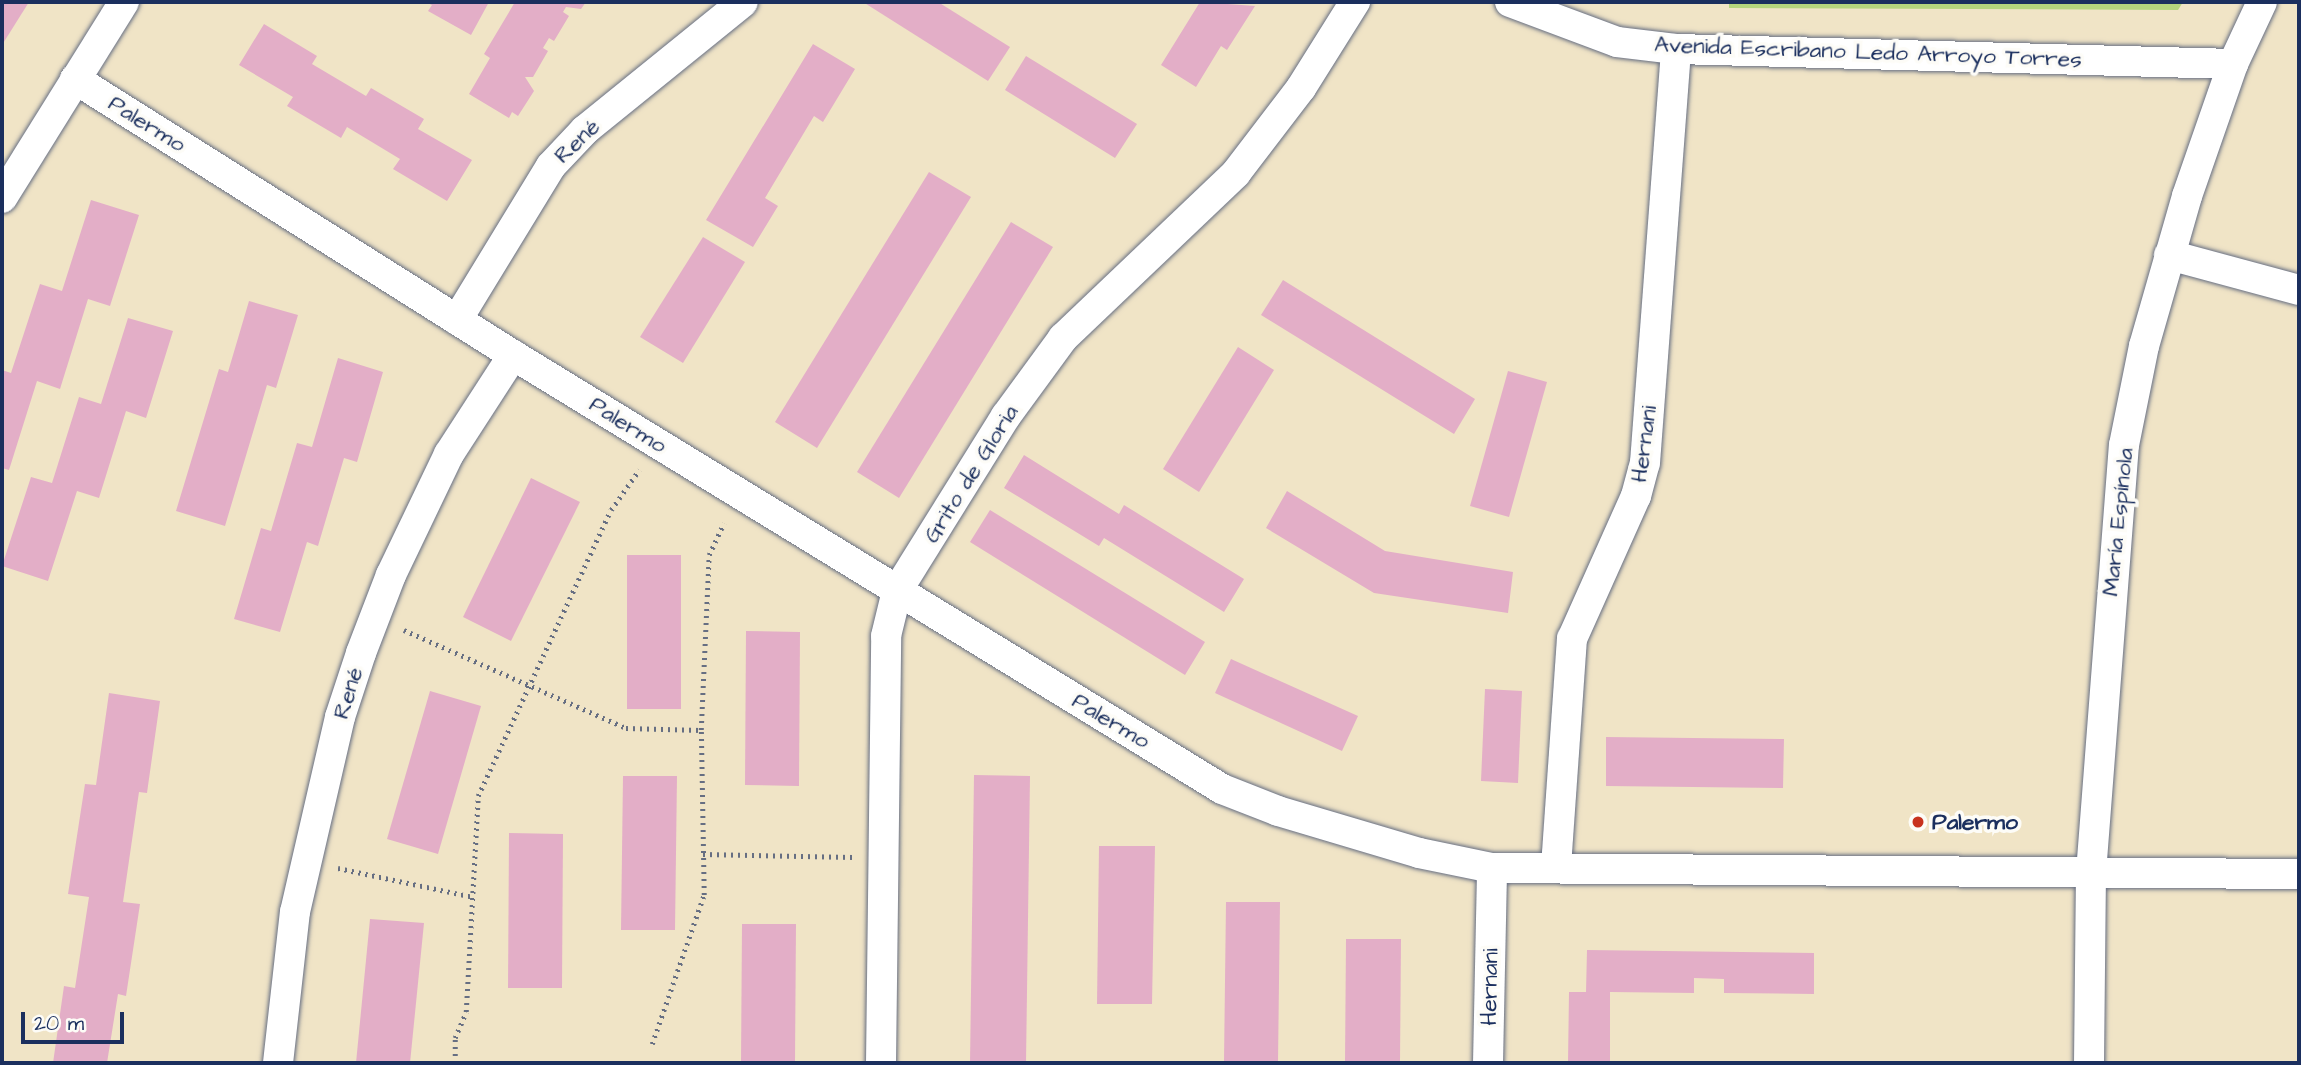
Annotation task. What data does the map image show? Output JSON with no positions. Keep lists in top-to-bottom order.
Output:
{
  "streets": {
    "street": [
      "Avenida Escribano Ledo Arroyo Torres",
      "Palermo",
      "René",
      "Hernani",
      "Grito de Gloria",
      "María Espínola"
    ]
  },
  "crossings": [
    ["Avenida Escribano Ledo Arroyo Torres", "Hernani"],
    ["Avenida Escribano Ledo Arroyo Torres", "María Espínola"],
    ["Palermo", "René"],
    ["Palermo", "Hernani"],
    ["Palermo", "Grito de Gloria"],
    ["Palermo", "María Espínola"]
  ],
  "places": ["Palermo"],
  "scale_bar": "20 m"
}
